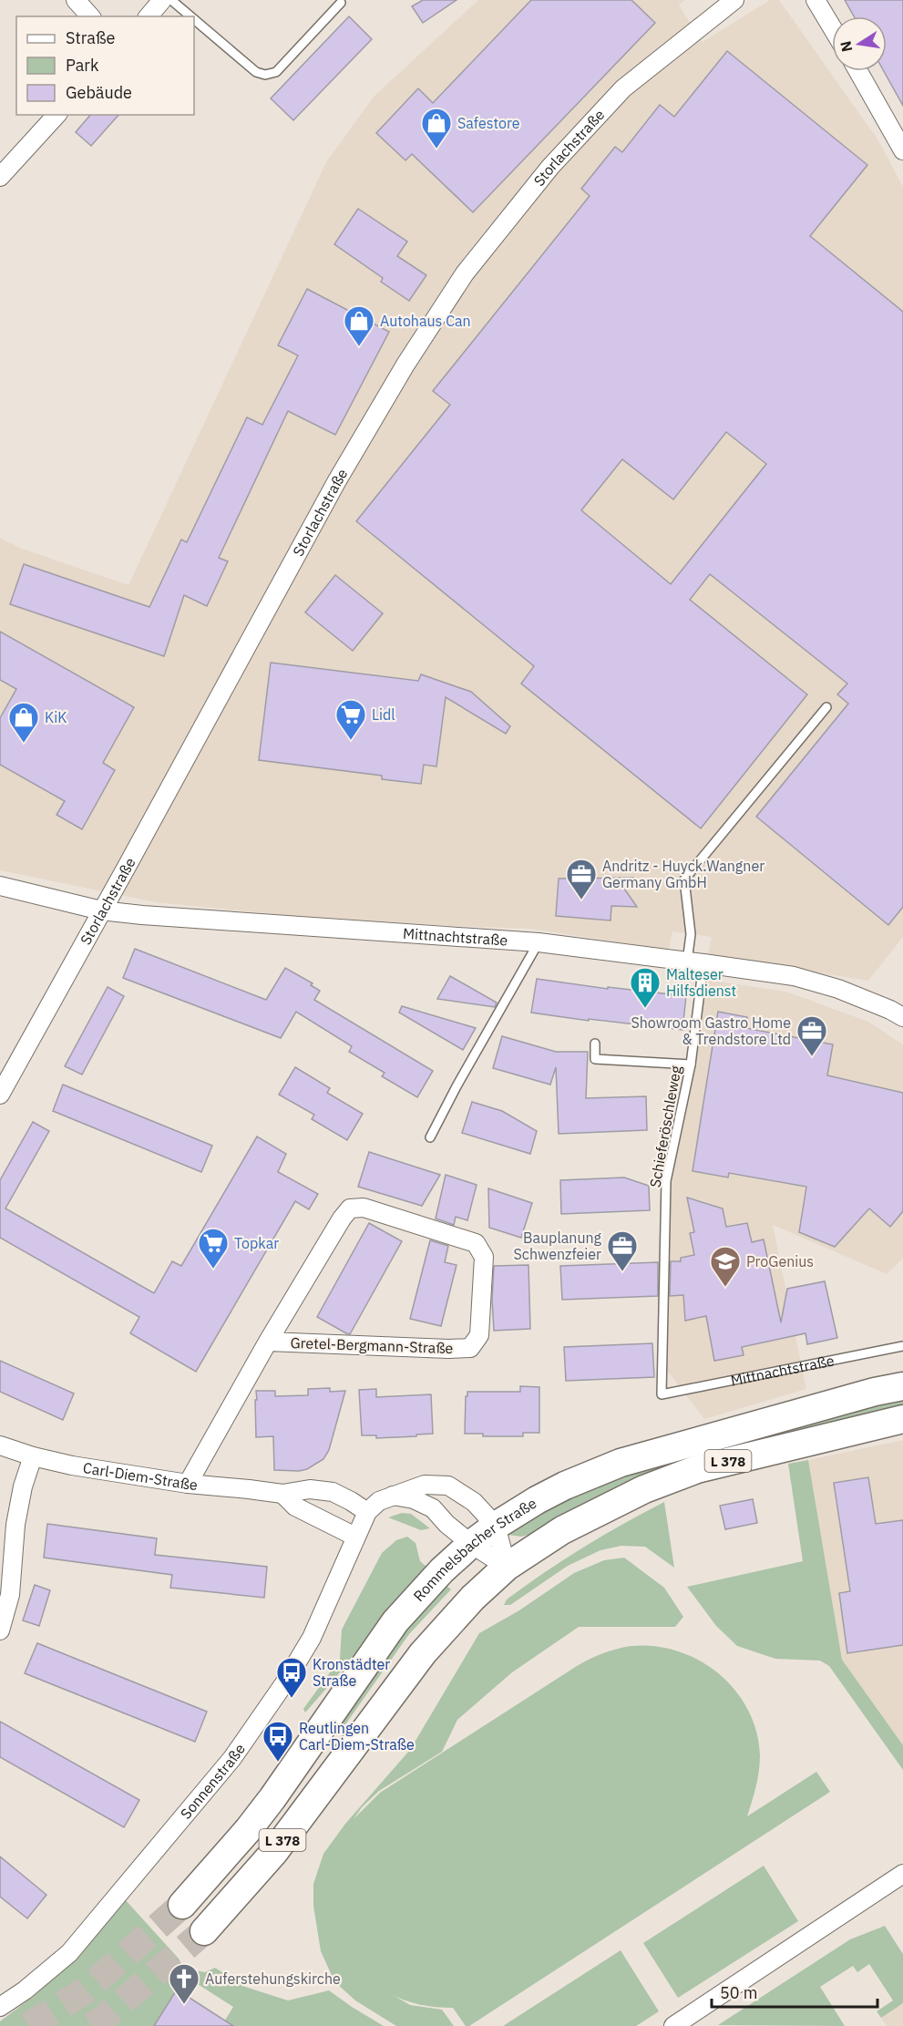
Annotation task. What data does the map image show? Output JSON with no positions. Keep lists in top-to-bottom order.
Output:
{
  "streets": {
    "main road": ["L 378", "Rommelsbacher Straße"],
    "street": [
      "Storlachstraße",
      "Mittnachtstraße",
      "Gretel-Bergmann-Straße",
      "Carl-Diem-Straße",
      "Sonnenstraße"
    ],
    "lane": ["Schieferöschleweg"]
  },
  "crossings": [
    ["Storlachstraße", "Mittnachtstraße"],
    ["Mittnachtstraße", "Schieferöschleweg"],
    ["Gretel-Bergmann-Straße", "Carl-Diem-Straße"],
    ["Carl-Diem-Straße", "Sonnenstraße"]
  ],
  "places": {
    "shop": ["Safestore", "Autohaus Can", "KiK"],
    "supermarket": ["Lidl", "Topkar"],
    "office": ["Andritz - Huyck.Wangner Germany GmbH", "Showroom Gastro Home & Trendstore Ltd", "Bauplanung Schwenzfeier"],
    "building": ["Malteser Hilfsdienst"],
    "school or university": ["ProGenius"],
    "bus stop": ["Kronstädter Straße", "Reutlingen Carl-Diem-Straße"],
    "church": ["Auferstehungskirche"]
  },
  "legend": ["Straße", "Park", "Gebäude"],
  "scale_bar": "50 m",
  "north": "left"
}
